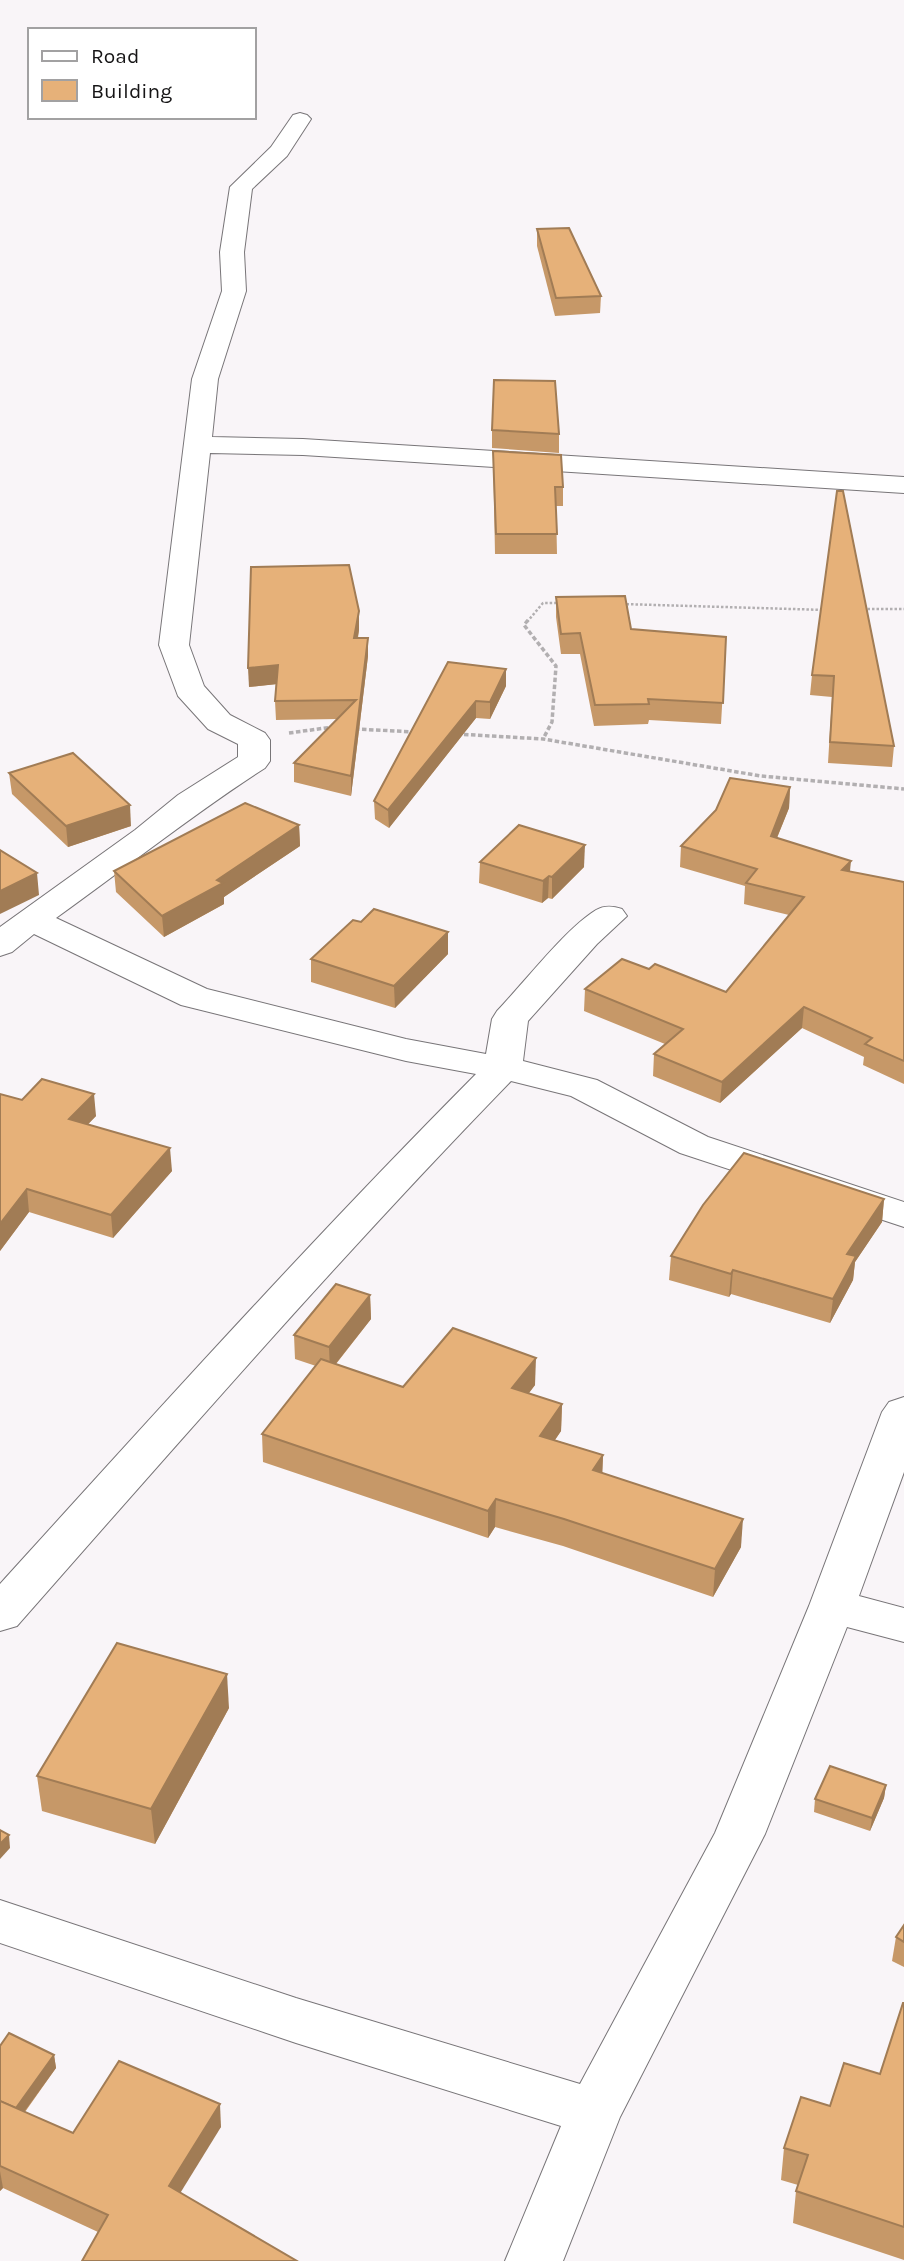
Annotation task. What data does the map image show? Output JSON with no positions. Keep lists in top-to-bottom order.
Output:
{
  "legend": ["Road", "Building"]
}
